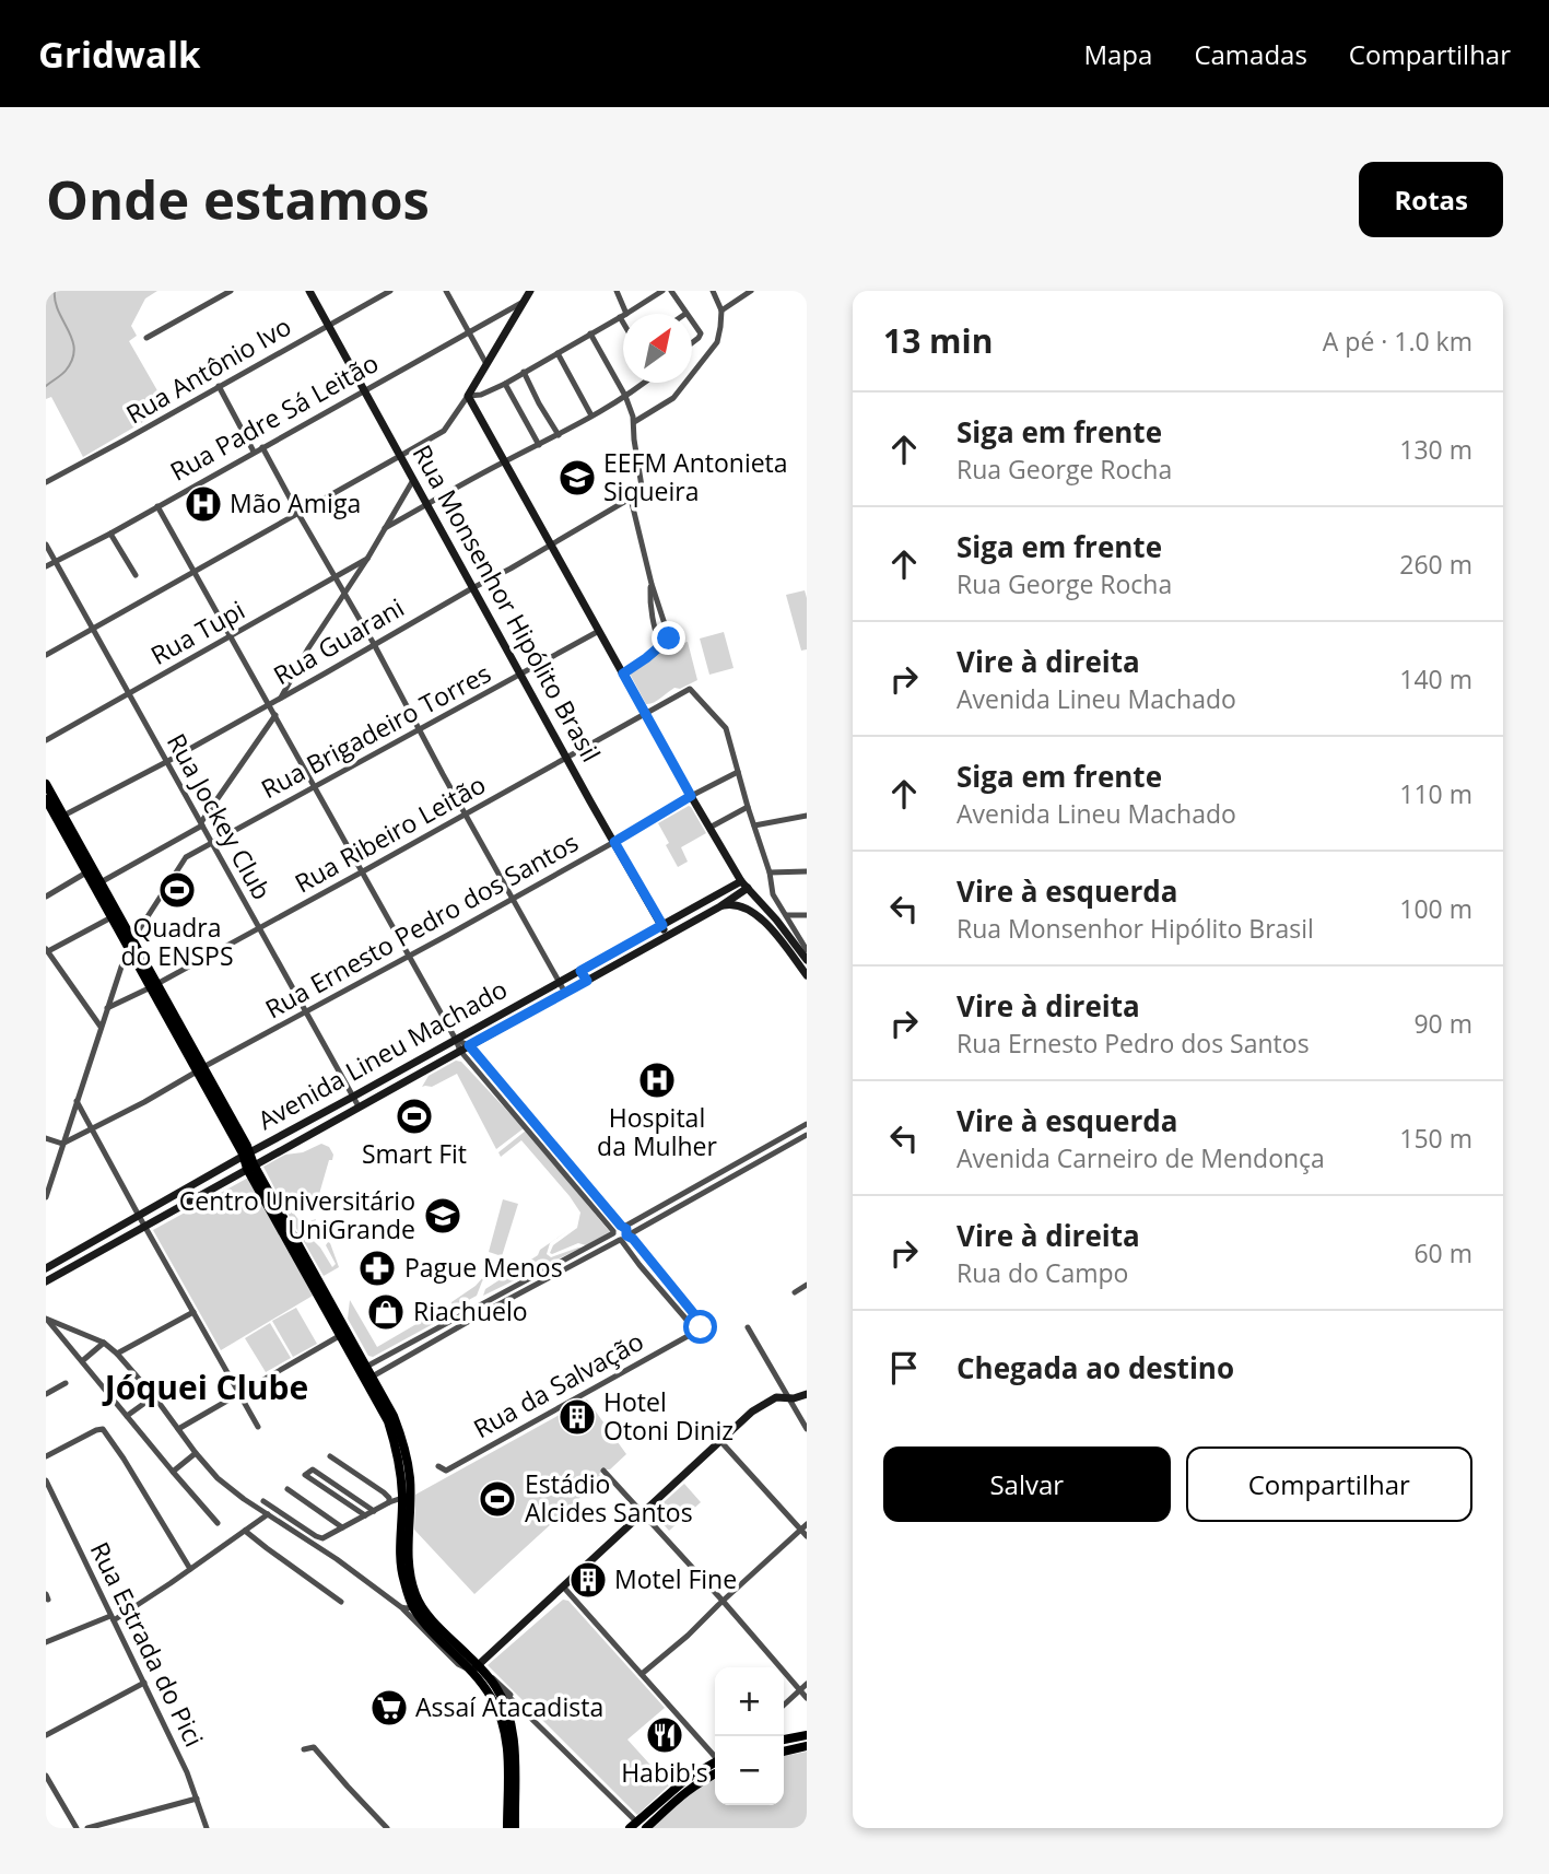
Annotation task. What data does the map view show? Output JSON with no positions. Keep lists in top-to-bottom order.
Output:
{
  "streets": {
    "street": [
      "Rua Antônio Ivo",
      "Rua Padre Sá Leitão",
      "Rua Monsenhor Hipólito Brasil",
      "Rua Tupi",
      "Rua Guarani",
      "Rua Brigadeiro Torres",
      "Rua Jockey Club",
      "Rua Ribeiro Leitão",
      "Rua Ernesto Pedro dos Santos",
      "Avenida Lineu Machado",
      "Rua da Salvação",
      "Rua Estrada do Pici"
    ]
  },
  "crossings": [
    ["Rua Antônio Ivo", "Rua Monsenhor Hipólito Brasil"],
    ["Rua Padre Sá Leitão", "Rua Monsenhor Hipólito Brasil"],
    ["Rua Padre Sá Leitão", "Rua Jockey Club"],
    ["Rua Monsenhor Hipólito Brasil", "Rua Guarani"],
    ["Rua Monsenhor Hipólito Brasil", "Rua Brigadeiro Torres"],
    ["Rua Monsenhor Hipólito Brasil", "Rua Ribeiro Leitão"],
    ["Rua Monsenhor Hipólito Brasil", "Rua Ernesto Pedro dos Santos"],
    ["Rua Monsenhor Hipólito Brasil", "Avenida Lineu Machado"],
    ["Rua Tupi", "Rua Jockey Club"],
    ["Rua Guarani", "Rua Jockey Club"],
    ["Rua Brigadeiro Torres", "Rua Jockey Club"],
    ["Rua Jockey Club", "Rua Ribeiro Leitão"],
    ["Rua Jockey Club", "Rua Ernesto Pedro dos Santos"],
    ["Rua Jockey Club", "Avenida Lineu Machado"],
    ["Rua Ribeiro Leitão", "Rua Ernesto Pedro dos Santos"]
  ],
  "districts": ["Jóquei Clube"],
  "places": {
    "school or university": ["EEFM Antonieta Siqueira", "Centro Universitário UniGrande"],
    "hospital": ["Mão Amiga", "Hospital da Mulher"],
    "sports": ["Quadra do ENSPS", "Smart Fit", "Estádio Alcides Santos"],
    "pharmacy": ["Pague Menos"],
    "shop": ["Riachuelo"],
    "building": ["Hotel Otoni Diniz", "Motel Fine"],
    "supermarket": ["Assaí Atacadista"],
    "restaurant": ["Habib's"]
  },
  "north": "top right",
  "page": {
    "header": "Gridwalk",
    "nav": ["Mapa", "Camadas", "Compartilhar"],
    "buttons": [
      "Rotas",
      ["Salvar", "Compartilhar"]
    ],
    "title": "Onde estamos",
    "heading": ["13 min", "A pé · 1.0 km"],
    "list": [
      ["Siga em frente", "Rua George Rocha", "130 m"],
      ["Siga em frente", "Rua George Rocha", "260 m"],
      ["Vire à direita", "Avenida Lineu Machado", "140 m"],
      ["Siga em frente", "Avenida Lineu Machado", "110 m"],
      ["Vire à esquerda", "Rua Monsenhor Hipólito Brasil", "100 m"],
      ["Vire à direita", "Rua Ernesto Pedro dos Santos", "90 m"],
      ["Vire à esquerda", "Avenida Carneiro de Mendonça", "150 m"],
      ["Vire à direita", "Rua do Campo", "60 m"],
      "Chegada ao destino"
    ],
    "map_buttons": ["+", "−"]
  }
}
